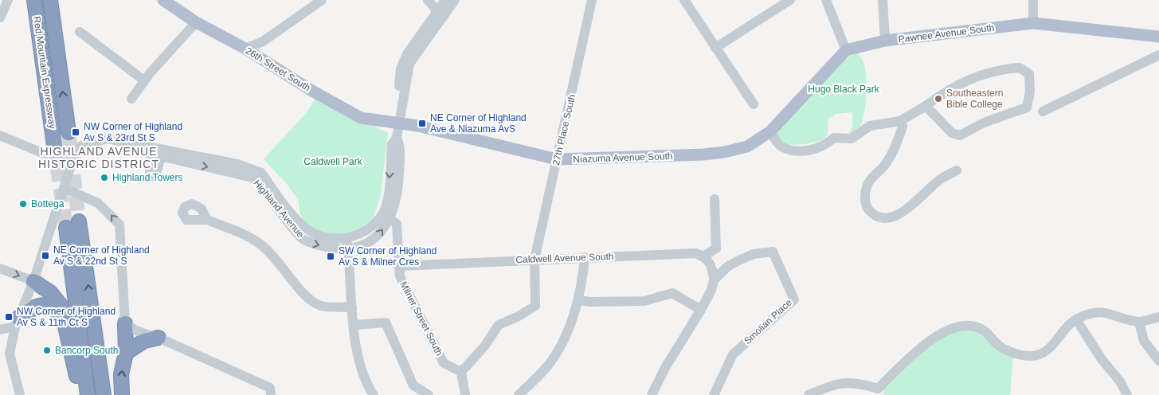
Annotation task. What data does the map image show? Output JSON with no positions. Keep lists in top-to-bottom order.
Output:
{
  "streets": {
    "highway": ["Red Mountain Expressway"],
    "main road": ["Pawnee Avenue South", "26th Street South", "Niazuma Avenue South"],
    "street": [
      "27th Place South",
      "Highland Avenue",
      "Caldwell Avenue South",
      "Milner Street South",
      "Smolian Place"
    ]
  },
  "crossings": [
    ["26th Street South", "Niazuma Avenue South"],
    ["26th Street South", "Highland Avenue"],
    ["27th Place South", "Niazuma Avenue South"],
    ["27th Place South", "Caldwell Avenue South"],
    ["27th Place South", "Milner Street South"],
    ["Niazuma Avenue South", "Highland Avenue"],
    ["Highland Avenue", "Milner Street South"],
    ["Caldwell Avenue South", "Milner Street South"]
  ],
  "districts": ["HIGHLAND AVENUE HISTORIC DISTRICT"],
  "parks": ["Hugo Black Park", "Caldwell Park"],
  "places": {
    "other": [
      "Southeastern Bible College",
      "Highland Towers",
      "Bottega",
      "Bancorp South"
    ],
    "transit": [
      "NE Corner of Highland Ave & Niazuma AvS",
      "NW Corner of Highland Av S & 23rd St S",
      "NE Corner of Highland Av S & 22nd St S",
      "SW Corner of Highland Av S & Milner Cres",
      "NW Corner of Highland Av S & 11th Ct S"
    ]
  }
}
